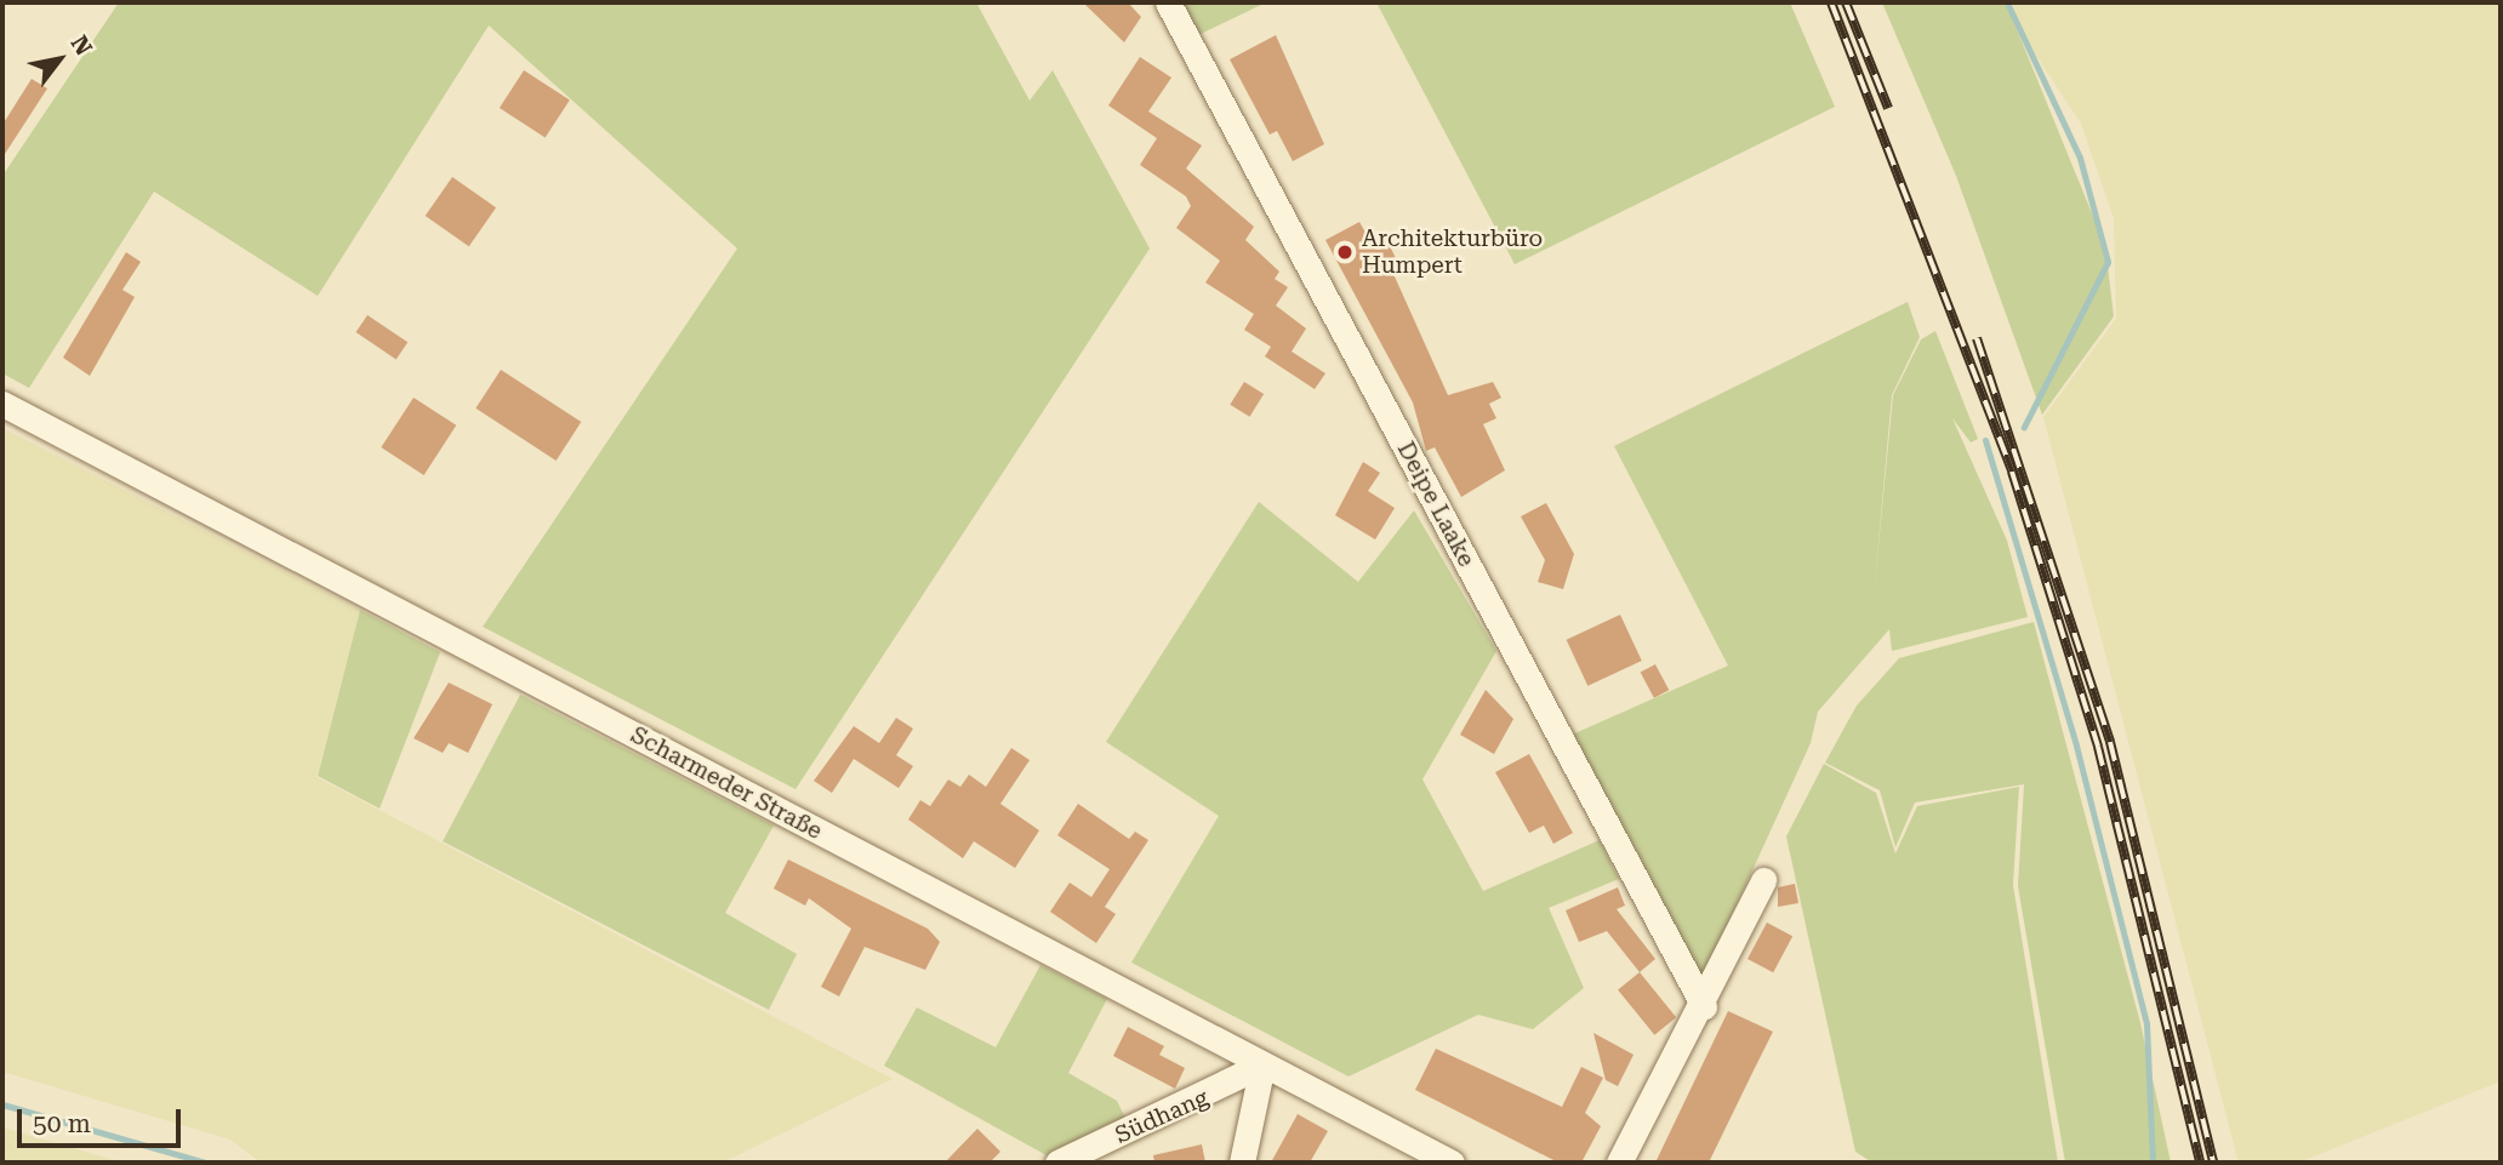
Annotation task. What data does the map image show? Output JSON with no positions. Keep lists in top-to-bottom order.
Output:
{
  "streets": {
    "street": ["Deipe Laake", "Scharmeder Straße", "Südhang"]
  },
  "crossings": [
    ["Scharmeder Straße", "Südhang"]
  ],
  "places": ["Architekturbüro Humpert"],
  "scale_bar": "50 m",
  "north": "top right"
}
